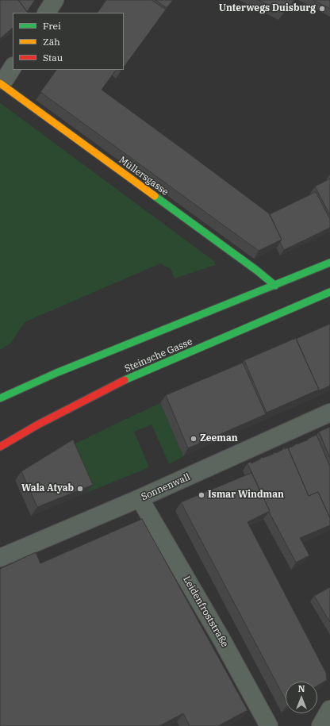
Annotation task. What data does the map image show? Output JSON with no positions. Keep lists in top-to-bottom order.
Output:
{
  "streets": {
    "main road": ["Müllersgasse", "Steinsche Gasse"],
    "street": ["Sonnenwall", "Leidenfroststraße"]
  },
  "crossings": [
    ["Sonnenwall", "Leidenfroststraße"]
  ],
  "places": [
    "Unterwegs Duisburg",
    "Zeeman",
    "Wala Atyab",
    "Ismar Windman"
  ],
  "legend": ["Frei", "Zäh", "Stau"],
  "north": "top"
}
